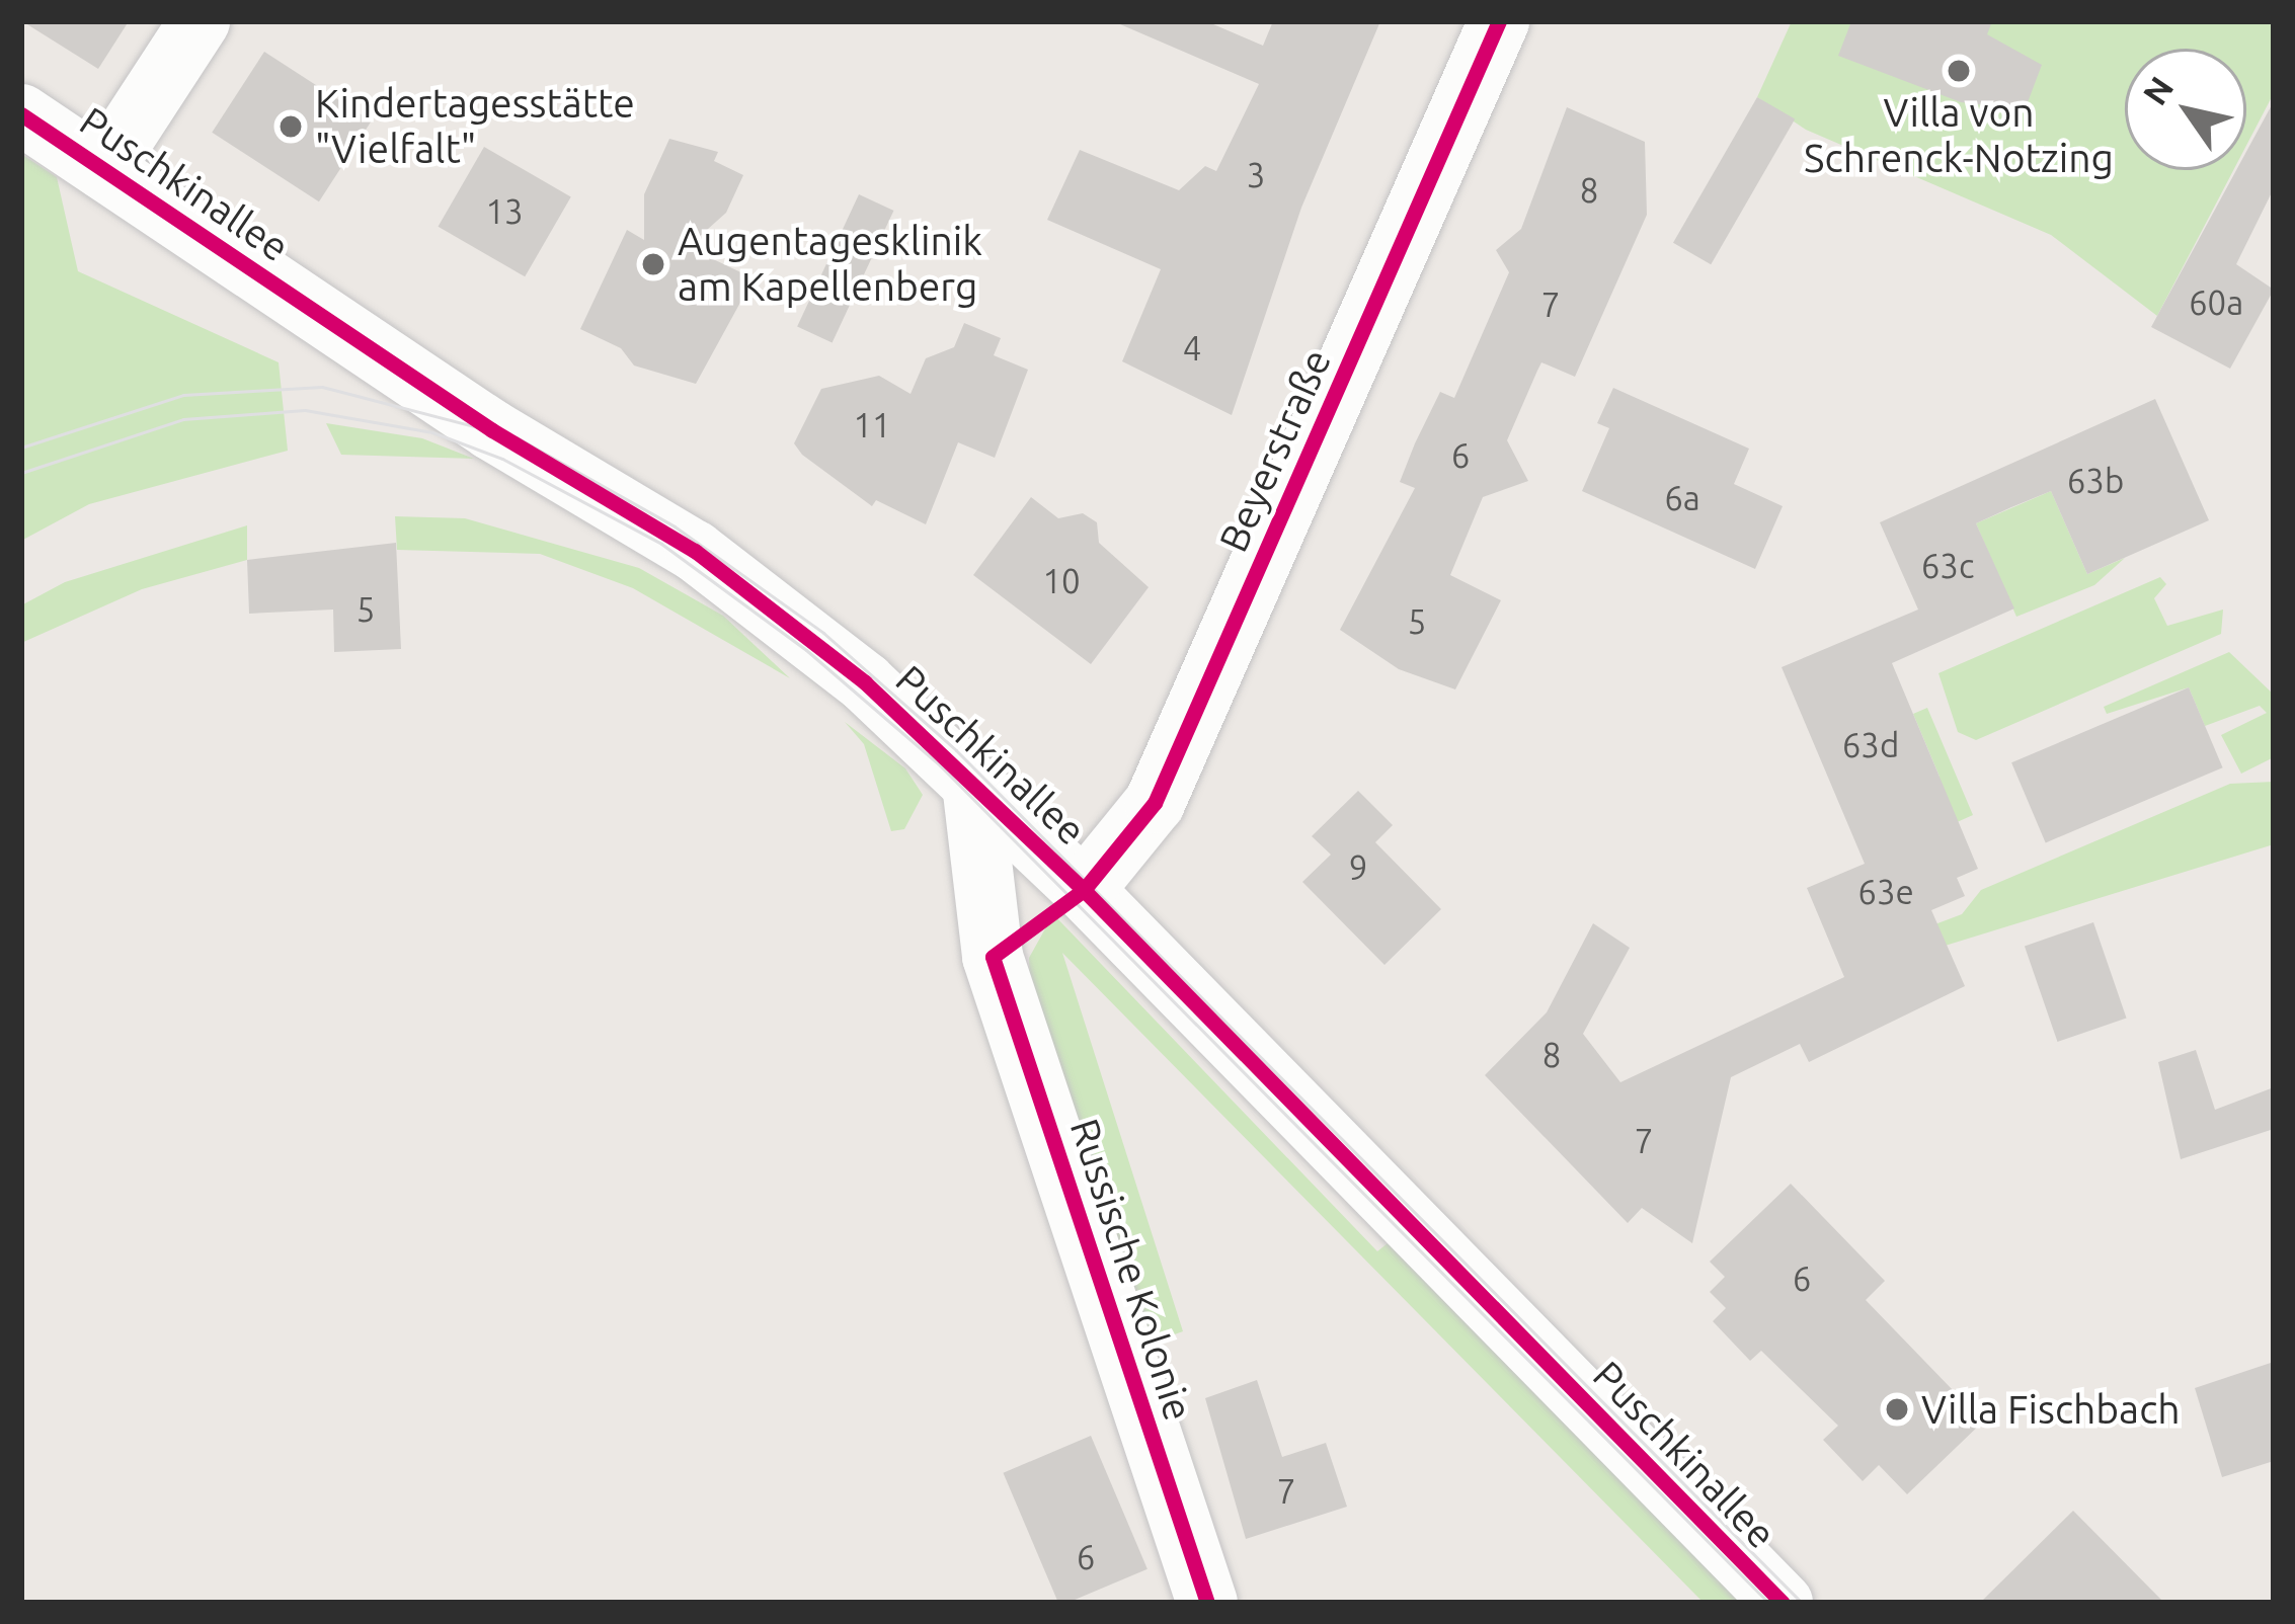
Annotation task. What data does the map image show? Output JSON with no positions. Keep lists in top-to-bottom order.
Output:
{
  "streets": {
    "street": ["Puschkinallee", "Beyerstraße", "Russische Kolonie"]
  },
  "crossings": [
    ["Puschkinallee", "Beyerstraße"],
    ["Puschkinallee", "Russische Kolonie"]
  ],
  "places": [
    "Villa von Schrenck-Notzing",
    "Kindertagesstätte \"Vielfalt\"",
    "Augentagesklinik am Kapellenberg",
    "Villa Fischbach"
  ],
  "house_numbers": [
    "3",
    "8",
    "13",
    "60a",
    "7",
    "4",
    "11",
    "6",
    "63b",
    "6a",
    "63c",
    "10",
    "5",
    "5",
    "63d",
    "9",
    "63e",
    "8",
    "7",
    "6",
    "7",
    "6"
  ],
  "north": "top left"
}
